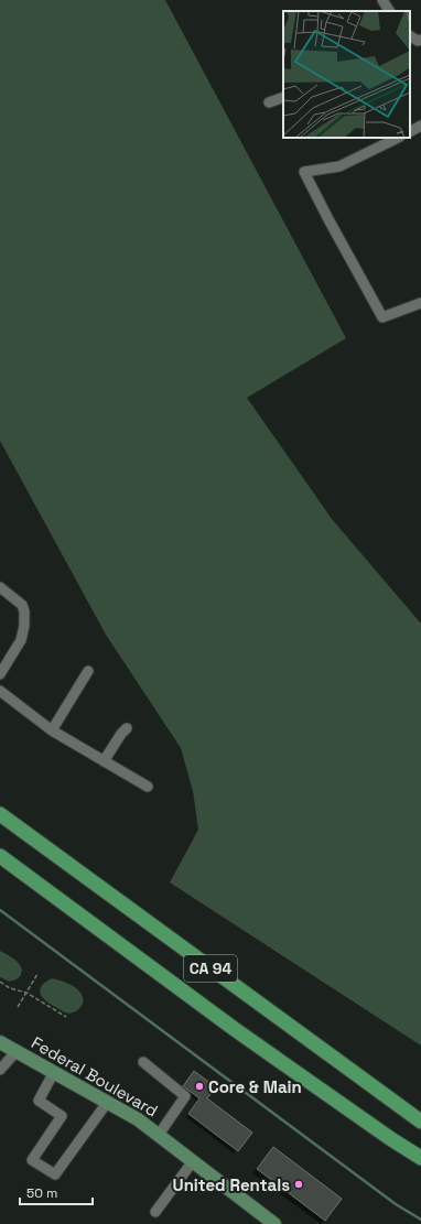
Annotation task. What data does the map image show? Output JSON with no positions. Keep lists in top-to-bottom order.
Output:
{
  "streets": {
    "highway": ["CA 94"],
    "main road": ["Federal Boulevard"]
  },
  "places": ["Core & Main", "United Rentals"],
  "scale_bar": "50 m"
}
